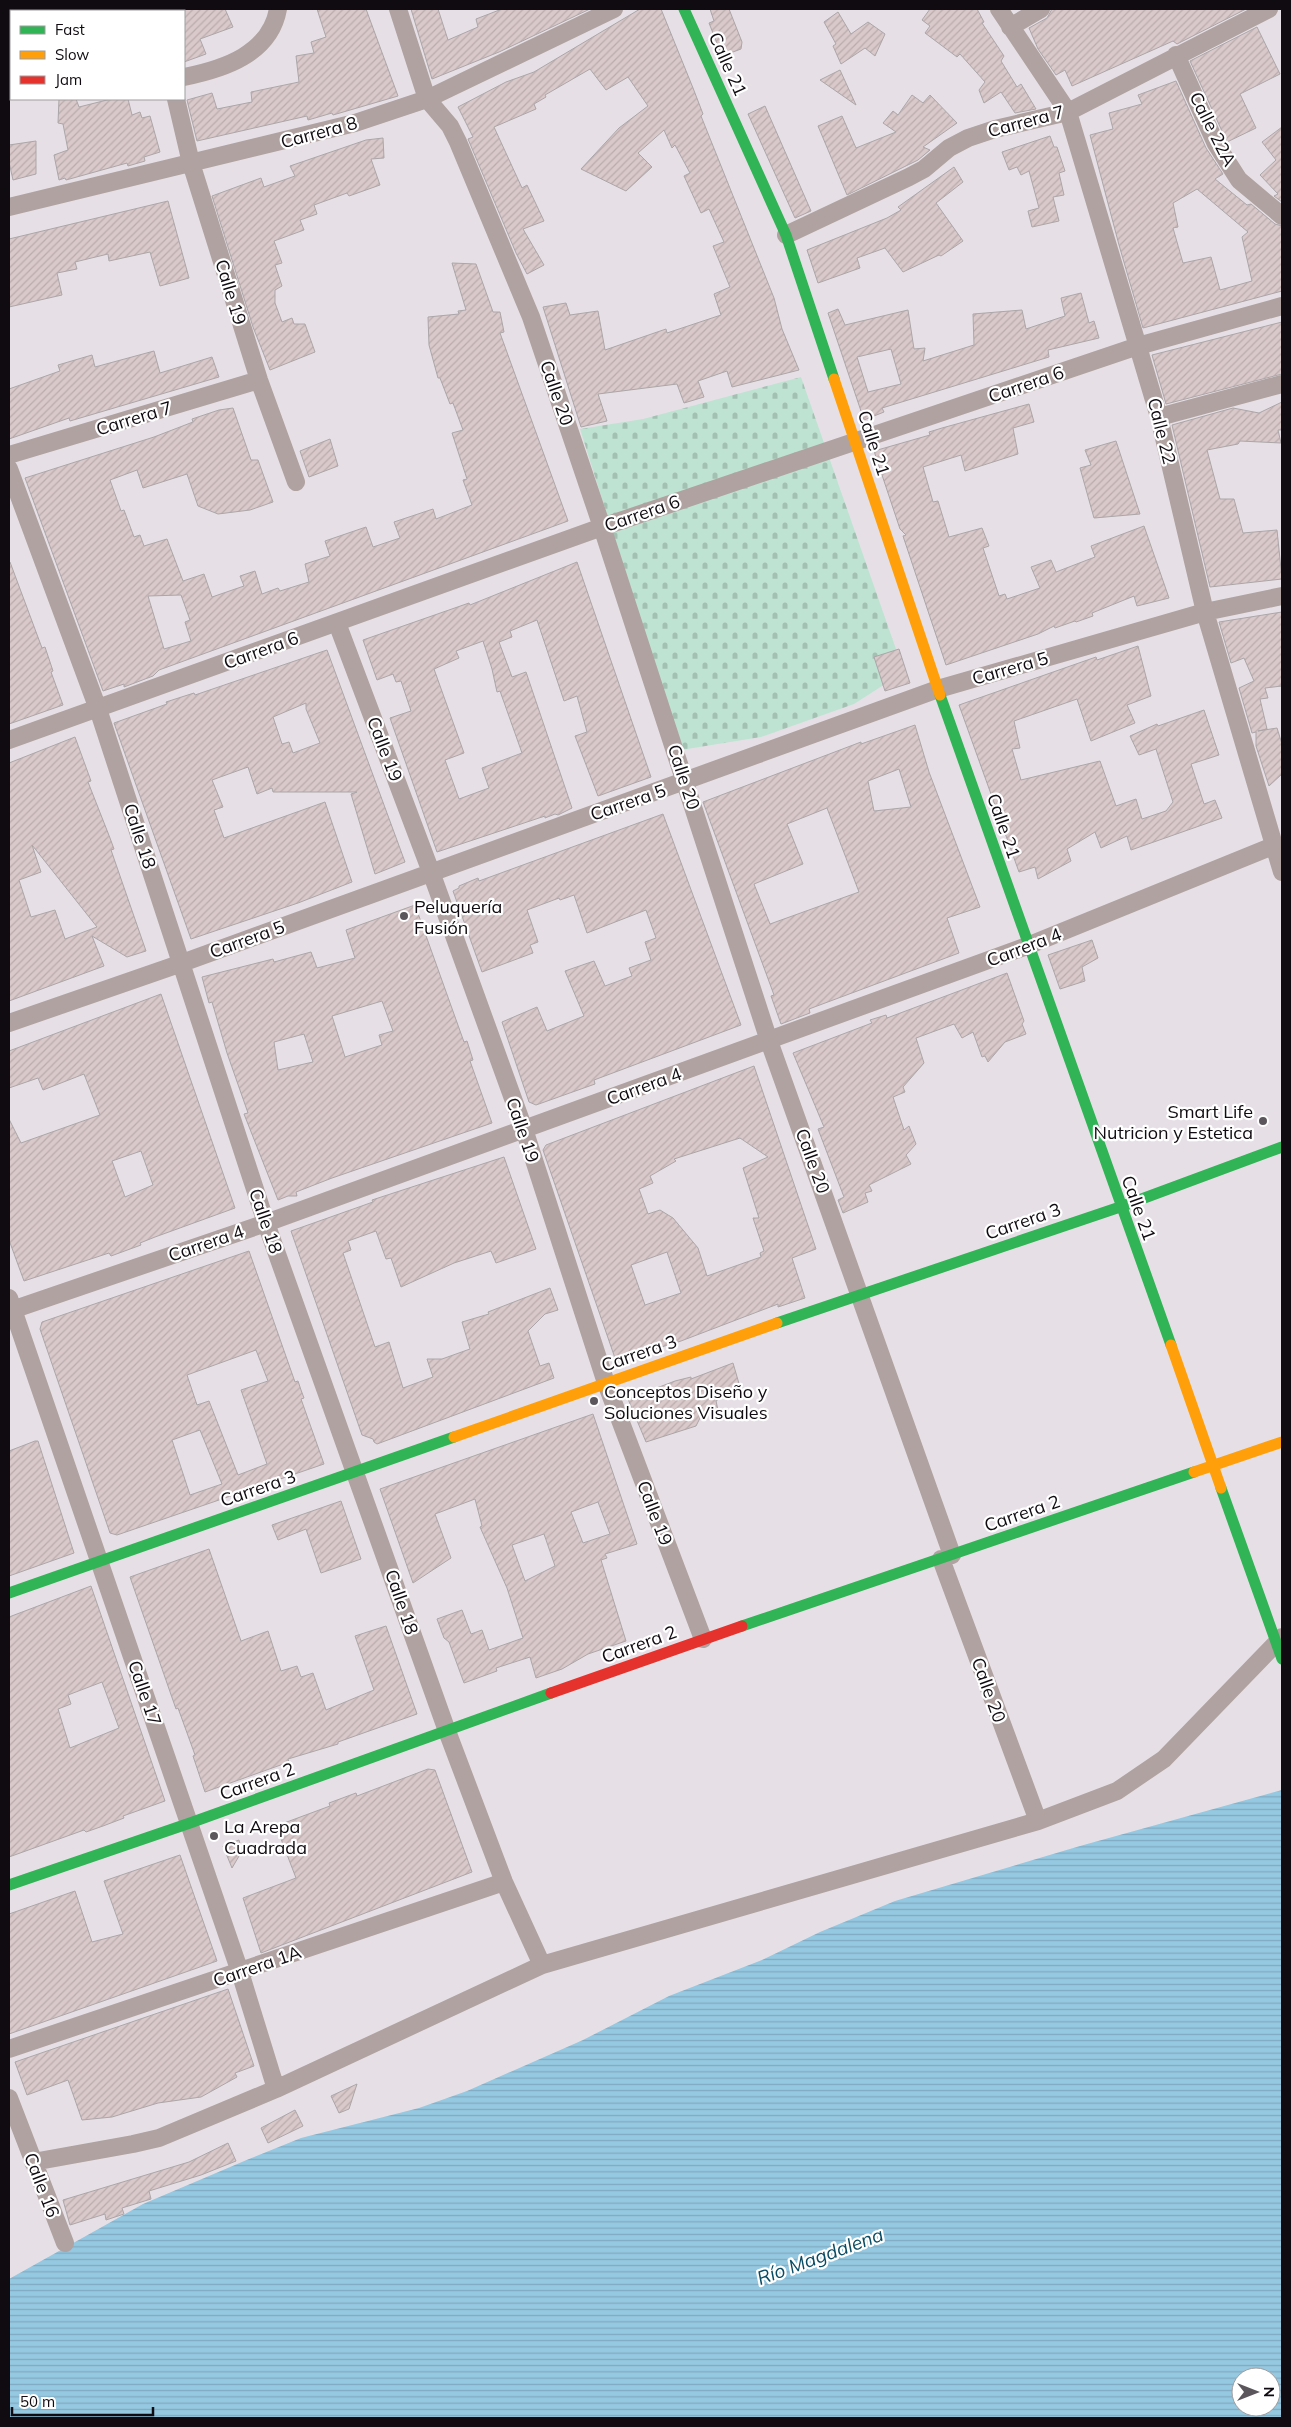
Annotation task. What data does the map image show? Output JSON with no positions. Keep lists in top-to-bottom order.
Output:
{
  "streets": {
    "main road": ["Calle 21", "Carrera 3", "Carrera 2"],
    "street": [
      "Carrera 7",
      "Calle 22A",
      "Carrera 8",
      "Calle 19",
      "Carrera 6",
      "Calle 20",
      "Calle 22",
      "Carrera 5",
      "Calle 18",
      "Carrera 4",
      "Calle 17",
      "Carrera 1A",
      "Calle 16"
    ]
  },
  "crossings": [
    ["Calle 21", "Carrera 7"],
    ["Calle 21", "Carrera 6"],
    ["Calle 21", "Carrera 5"],
    ["Calle 21", "Carrera 4"],
    ["Calle 21", "Carrera 3"],
    ["Calle 21", "Carrera 2"],
    ["Carrera 7", "Calle 22A"],
    ["Carrera 7", "Calle 19"],
    ["Carrera 7", "Calle 22"],
    ["Carrera 8", "Calle 19"],
    ["Carrera 8", "Calle 20"],
    ["Calle 19", "Carrera 6"],
    ["Calle 19", "Carrera 5"],
    ["Calle 19", "Carrera 4"],
    ["Calle 19", "Carrera 3"],
    ["Calle 19", "Carrera 2"],
    ["Carrera 6", "Calle 20"],
    ["Carrera 6", "Calle 22"],
    ["Carrera 6", "Calle 18"],
    ["Calle 20", "Carrera 5"],
    ["Calle 20", "Carrera 4"],
    ["Calle 20", "Carrera 3"],
    ["Calle 20", "Carrera 2"],
    ["Calle 22", "Carrera 5"],
    ["Calle 22", "Carrera 4"],
    ["Carrera 5", "Calle 18"],
    ["Calle 18", "Carrera 4"],
    ["Calle 18", "Carrera 3"],
    ["Calle 18", "Carrera 2"],
    ["Calle 18", "Carrera 1A"],
    ["Carrera 4", "Calle 17"],
    ["Carrera 3", "Calle 17"],
    ["Carrera 2", "Calle 17"],
    ["Calle 17", "Carrera 1A"]
  ],
  "water": ["Río Magdalena"],
  "places": [
    "Peluquería Fusión",
    "Smart Life Nutricion y Estetica",
    "Conceptos Diseño y Soluciones Visuales",
    "La Arepa Cuadrada"
  ],
  "legend": ["Fast", "Slow", "Jam"],
  "scale_bar": "50 m",
  "north": "right"
}
